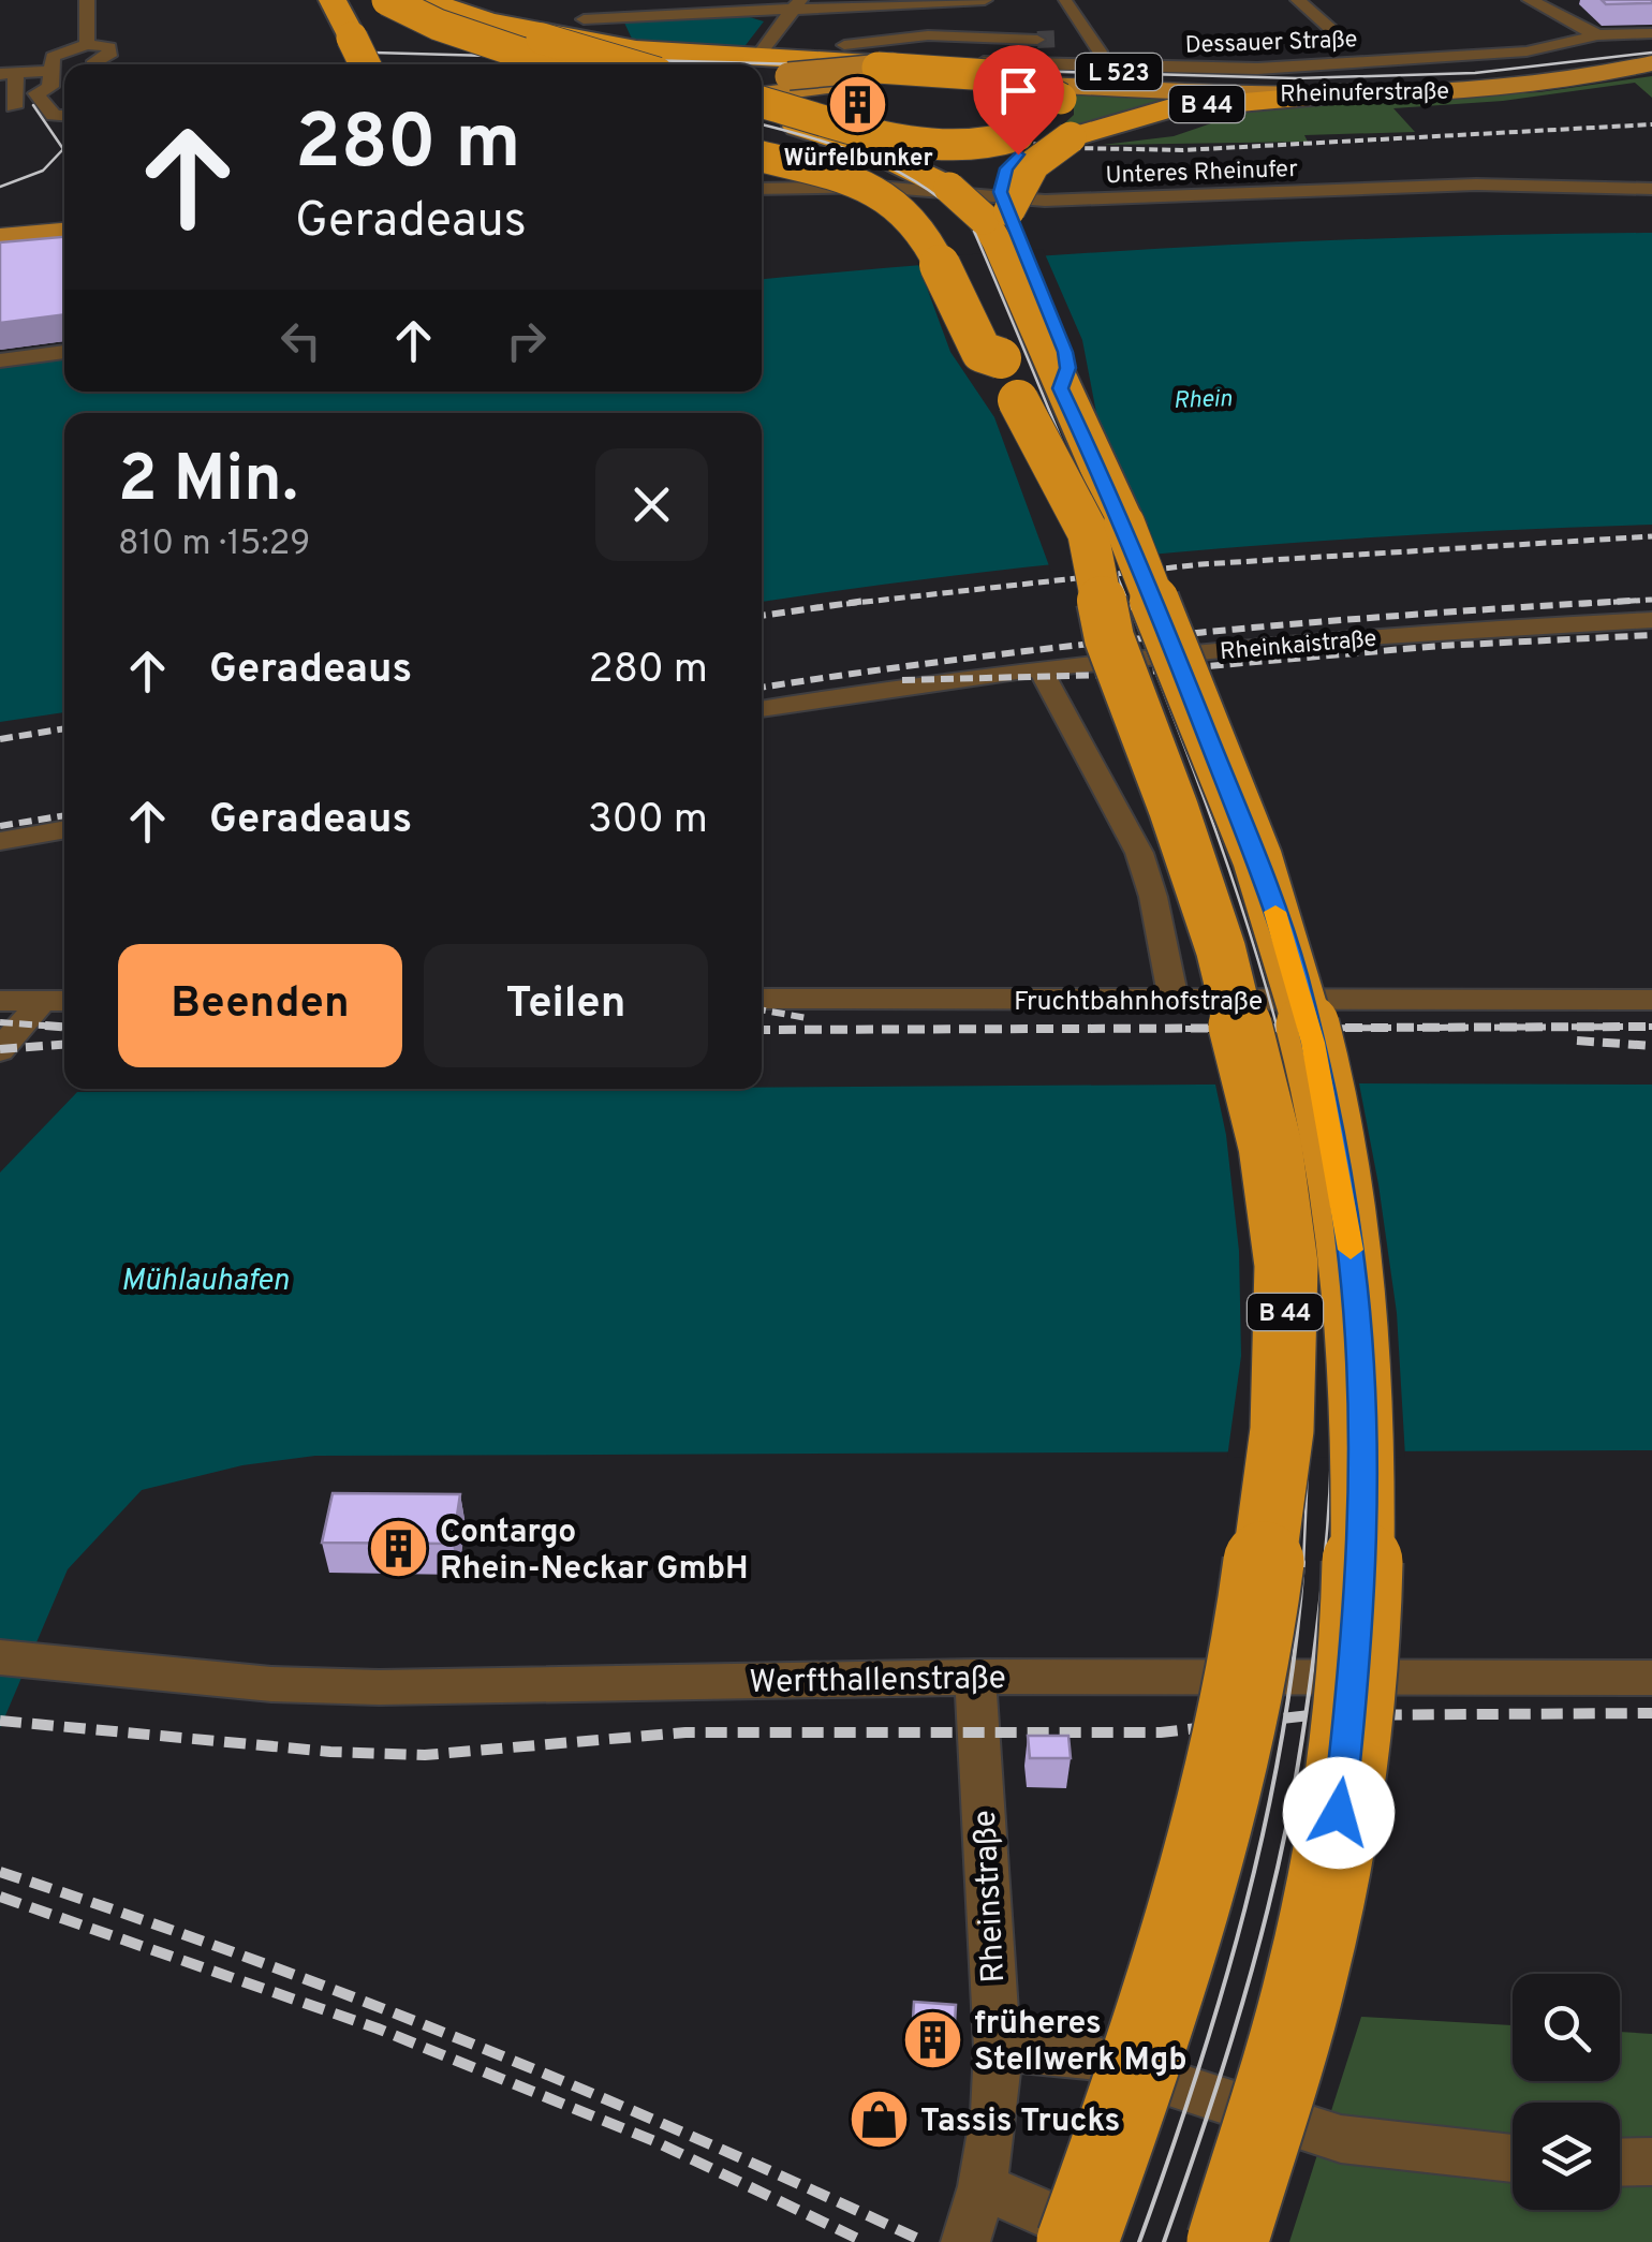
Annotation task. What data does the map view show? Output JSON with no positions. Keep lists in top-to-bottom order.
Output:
{
  "streets": {
    "highway": ["B 44"],
    "main road": ["L 523", "Rheinuferstraße"],
    "street": [
      "Dessauer Straße",
      "Unteres Rheinufer",
      "Rheinkaistraße",
      "Fruchtbahnhofstraße",
      "Werfthallenstraße",
      "Rheinstraße"
    ]
  },
  "crossings": [
    ["Dessauer Straße", "Rheinuferstraße"],
    ["Rheinuferstraße", "B 44"],
    ["Werfthallenstraße", "Rheinstraße"]
  ],
  "water": ["Rhein", "Mühlauhafen"],
  "places": {
    "building": ["Würfelbunker", "Contargo Rhein-Neckar GmbH", "früheres Stellwerk Mgb"],
    "shop": ["Tassis Trucks"]
  },
  "page": {
    "turn": ["280 m", "Geradeaus"],
    "heading": ["2 Min.", "810 m · 15:29"],
    "list": [
      {
        "name": "Geradeaus",
        "value": "280 m"
      },
      {
        "name": "Geradeaus",
        "value": "300 m"
      }
    ],
    "buttons": ["Beenden", "Teilen"]
  }
}
